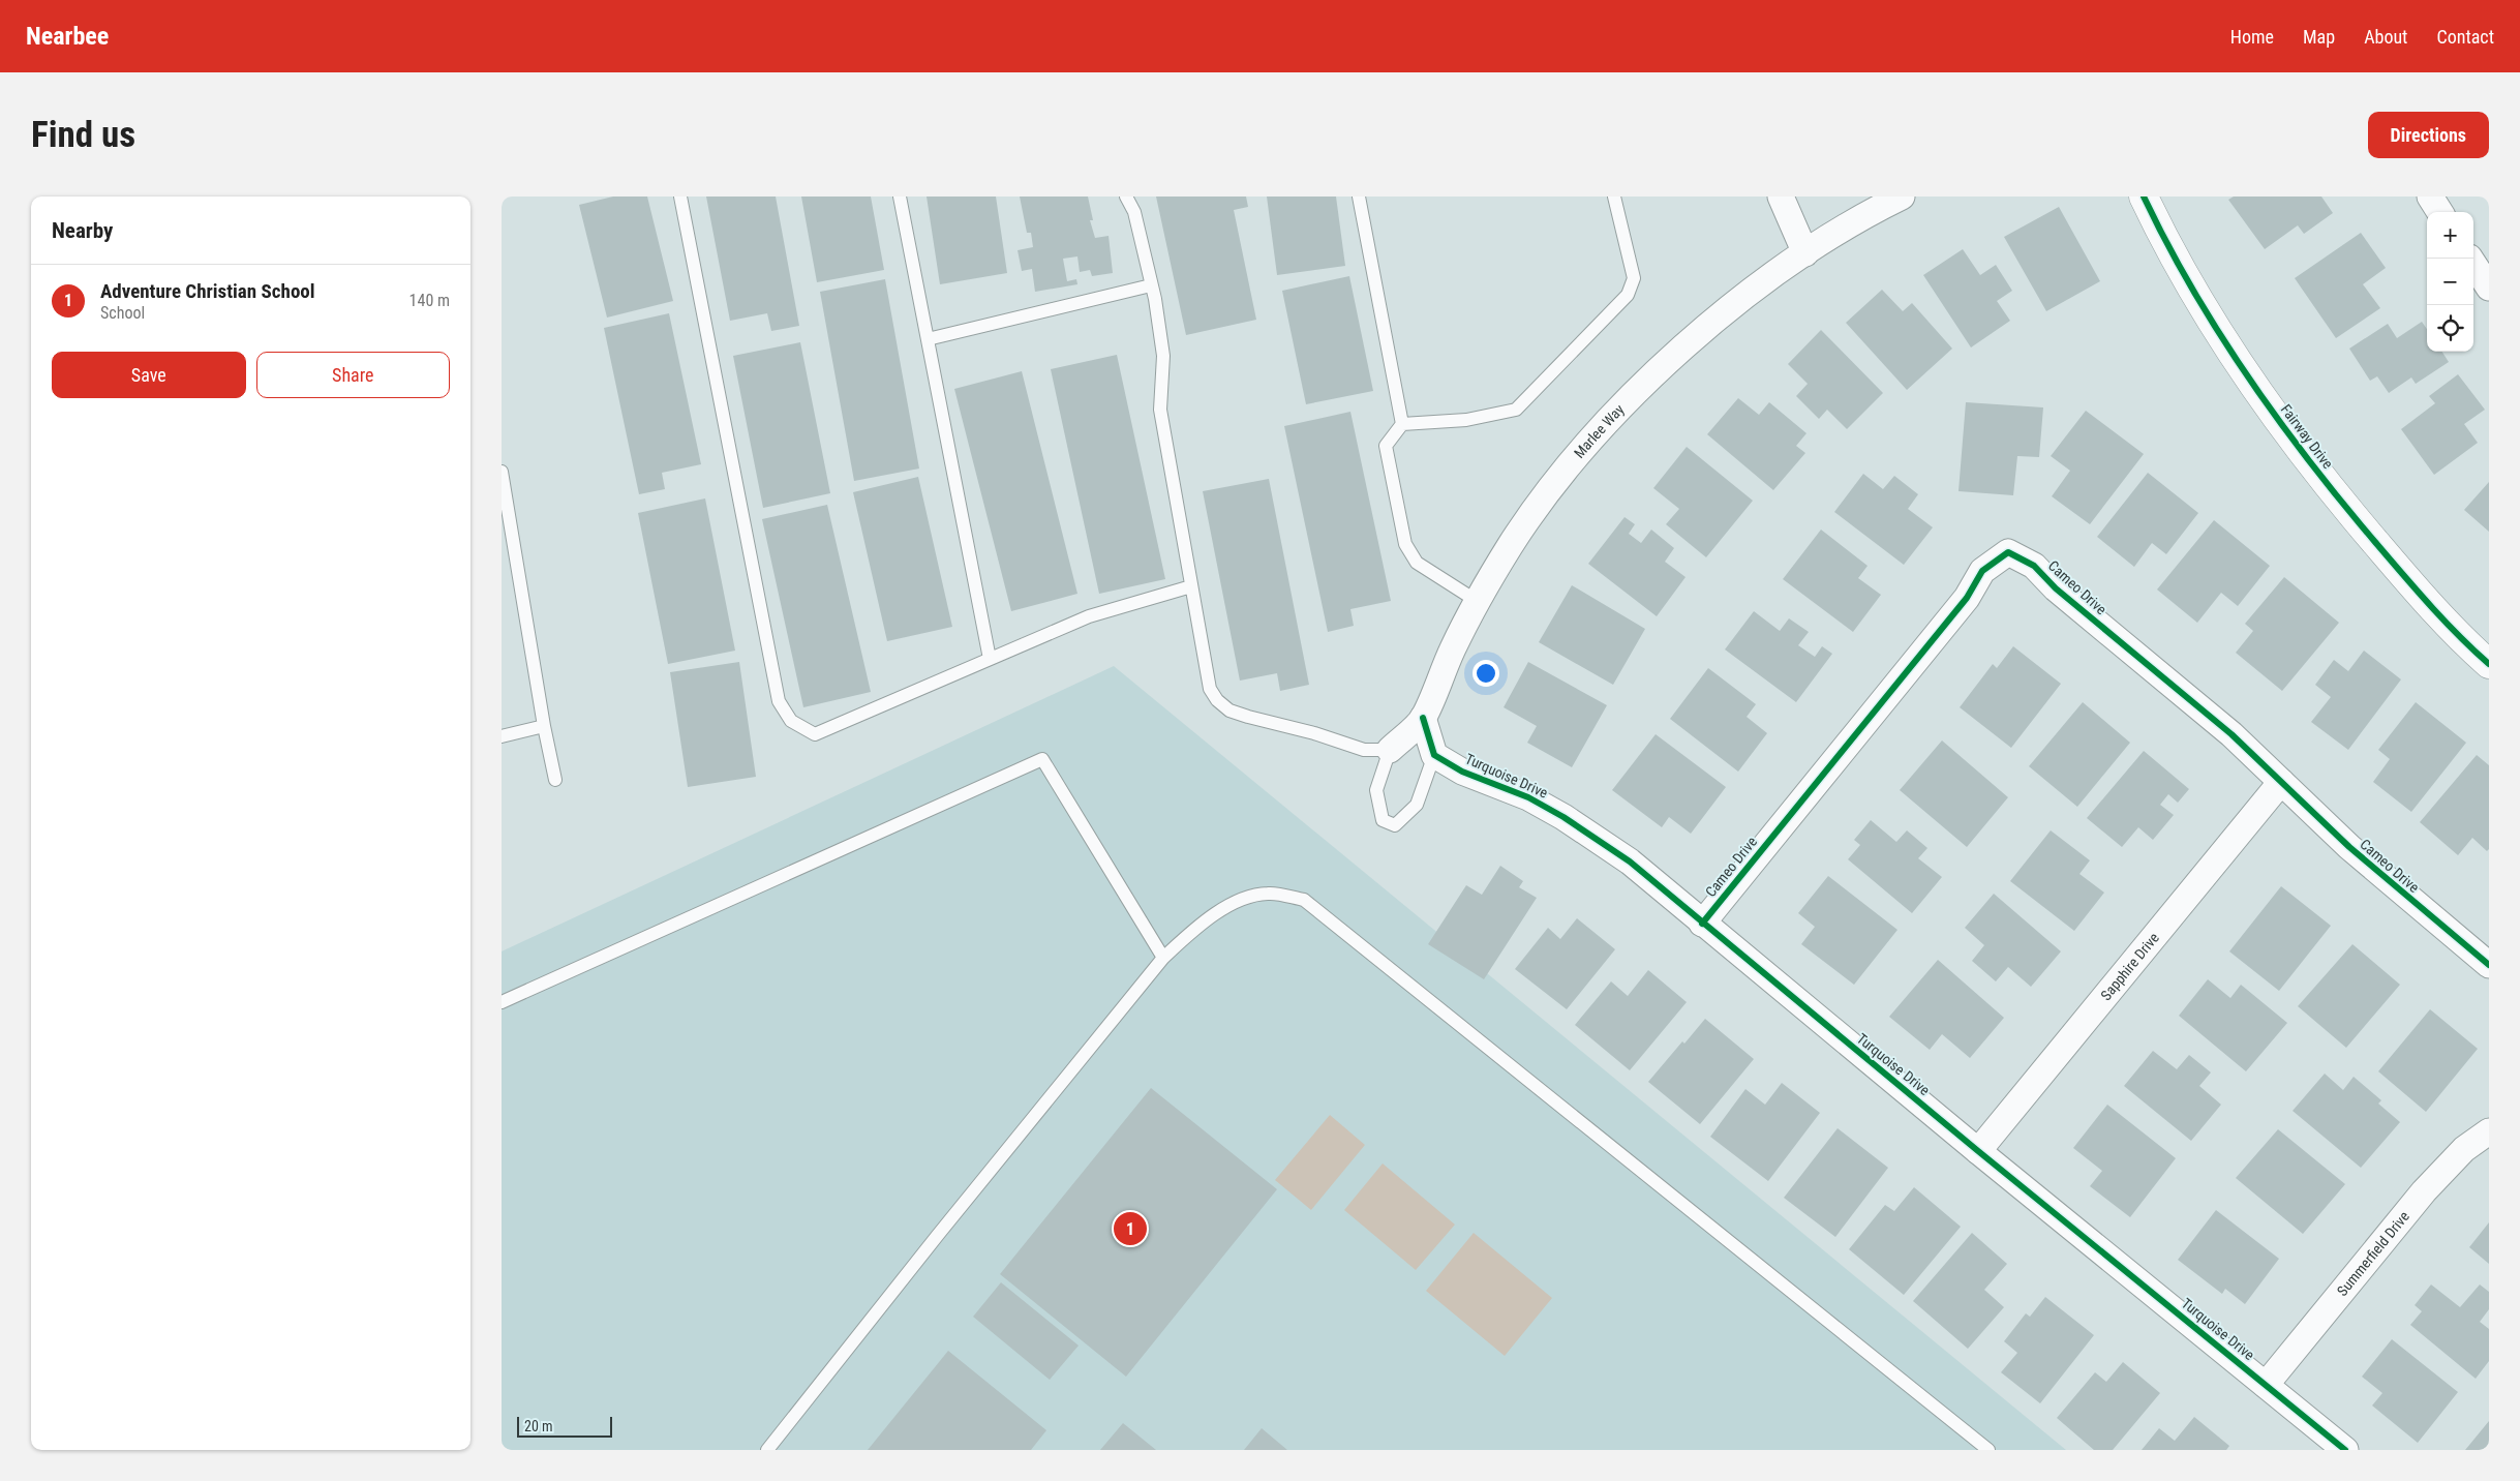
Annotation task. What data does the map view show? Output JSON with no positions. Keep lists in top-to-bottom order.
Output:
{
  "streets": {
    "street": [
      "Marlee Way",
      "Fairway Drive",
      "Cameo Drive",
      "Turquoise Drive",
      "Sapphire Drive",
      "Summerfield Drive"
    ]
  },
  "crossings": [
    ["Cameo Drive", "Turquoise Drive"],
    ["Cameo Drive", "Sapphire Drive"],
    ["Turquoise Drive", "Sapphire Drive"],
    ["Turquoise Drive", "Summerfield Drive"]
  ],
  "scale_bar": "20 m",
  "page": {
    "header": "Nearbee",
    "nav": [
      "Home",
      "Map",
      "About",
      "Contact"
    ],
    "buttons": [
      "Directions",
      ["Save", "Share"]
    ],
    "title": "Find us",
    "heading": "Nearby",
    "map_buttons": ["+", "−"],
    "list": [
      {
        "mark": "1",
        "name": "Adventure Christian School",
        "note": "School",
        "value": "140 m"
      }
    ],
    "pins": "1",
    "scale": "20 m"
  }
}
